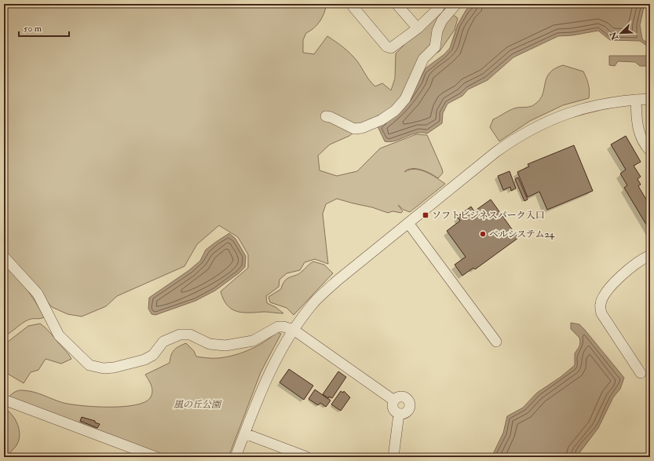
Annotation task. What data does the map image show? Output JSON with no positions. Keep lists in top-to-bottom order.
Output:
{
  "parks": ["風の丘公園"],
  "places": {
    "transit": ["ソフトビジネスパーク入口"],
    "other": ["ベルシステム24"]
  },
  "scale_bar": "50 m",
  "north": "bottom left"
}
